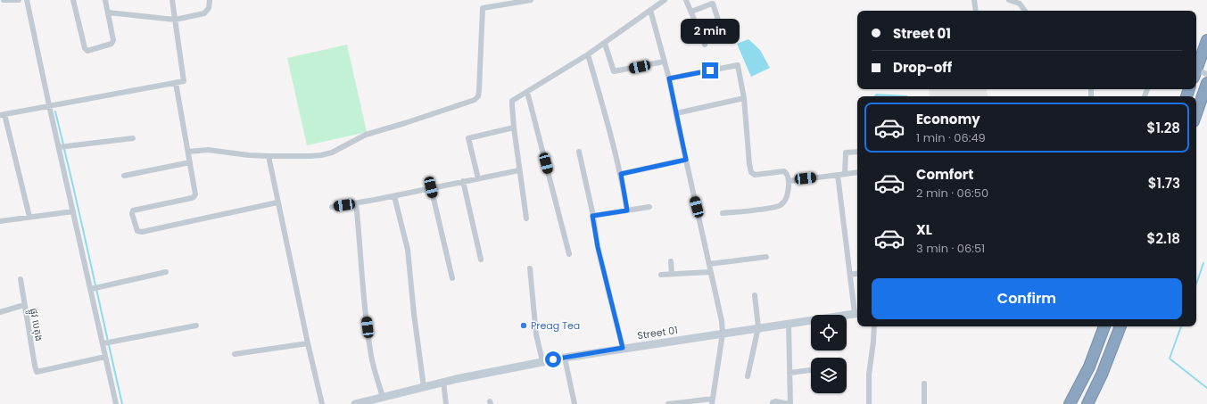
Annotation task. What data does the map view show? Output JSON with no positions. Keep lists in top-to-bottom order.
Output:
{
  "streets": {
    "street": ["ផ្លូវ បេតុង", "Street 01"]
  },
  "places": ["Preag Tea"],
  "page": {
    "banner": ["Street 01", "Drop-off"],
    "bubble": "2 min",
    "list": [
      {
        "name": "Economy",
        "note": "1 min · 06:49",
        "value": "$1.28"
      },
      {
        "name": "Comfort",
        "note": "2 min · 06:50",
        "value": "$1.73"
      },
      {
        "name": "XL",
        "note": "3 min · 06:51",
        "value": "$2.18"
      }
    ],
    "buttons": "Confirm"
  }
}
